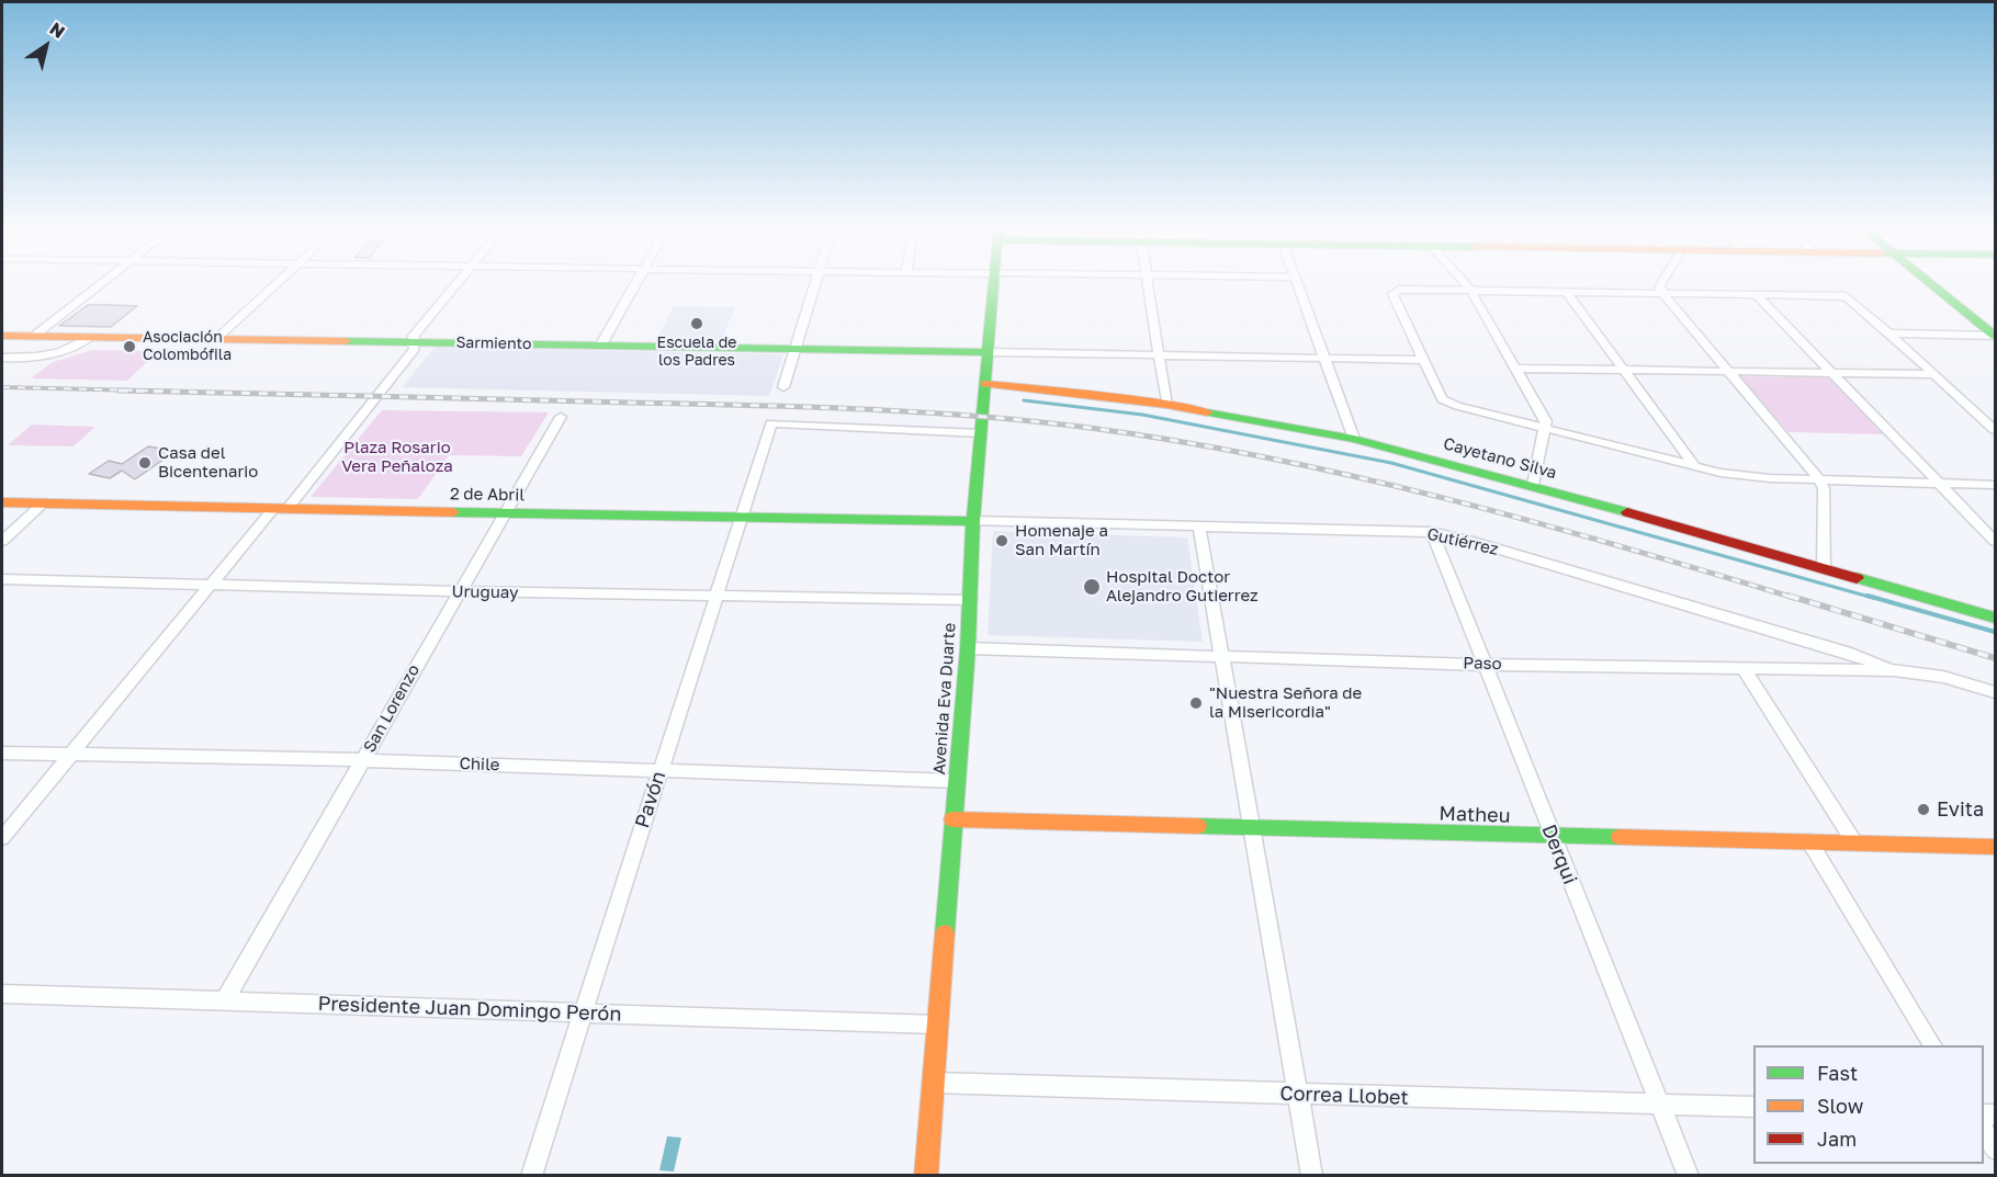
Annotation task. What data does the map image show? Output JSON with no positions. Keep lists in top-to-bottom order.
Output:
{
  "streets": {
    "street": [
      "Sarmiento",
      "Cayetano Silva",
      "2 de Abril",
      "Gutiérrez",
      "Uruguay",
      "Paso",
      "Avenida Eva Duarte",
      "San Lorenzo",
      "Chile",
      "Pavón",
      "Matheu",
      "Derqui",
      "Presidente Juan Domingo Perón",
      "Correa Llobet"
    ]
  },
  "crossings": [
    ["Sarmiento", "Avenida Eva Duarte"],
    ["Cayetano Silva", "Avenida Eva Duarte"],
    ["2 de Abril", "Gutiérrez"],
    ["2 de Abril", "Avenida Eva Duarte"],
    ["2 de Abril", "San Lorenzo"],
    ["2 de Abril", "Pavón"],
    ["Gutiérrez", "Paso"],
    ["Gutiérrez", "Avenida Eva Duarte"],
    ["Gutiérrez", "Derqui"],
    ["Uruguay", "Avenida Eva Duarte"],
    ["Uruguay", "San Lorenzo"],
    ["Uruguay", "Pavón"],
    ["Paso", "Avenida Eva Duarte"],
    ["Paso", "Derqui"],
    ["Avenida Eva Duarte", "Chile"],
    ["Avenida Eva Duarte", "Pavón"],
    ["Avenida Eva Duarte", "Matheu"],
    ["Avenida Eva Duarte", "Presidente Juan Domingo Perón"],
    ["Avenida Eva Duarte", "Correa Llobet"],
    ["San Lorenzo", "Chile"],
    ["San Lorenzo", "Presidente Juan Domingo Perón"],
    ["Chile", "Pavón"],
    ["Pavón", "Presidente Juan Domingo Perón"],
    ["Matheu", "Derqui"],
    ["Derqui", "Correa Llobet"]
  ],
  "parks": ["Plaza Rosario Vera Peñaloza"],
  "places": [
    "Escuela de los Padres",
    "Asociación Colombófila",
    "Casa del Bicentenario",
    "Homenaje a San Martín",
    "Hospital Doctor Alejandro Gutierrez",
    "\"Nuestra Señora de la Misericordia\"",
    "Evita"
  ],
  "legend": ["Fast", "Slow", "Jam"],
  "north": "top right"
}
